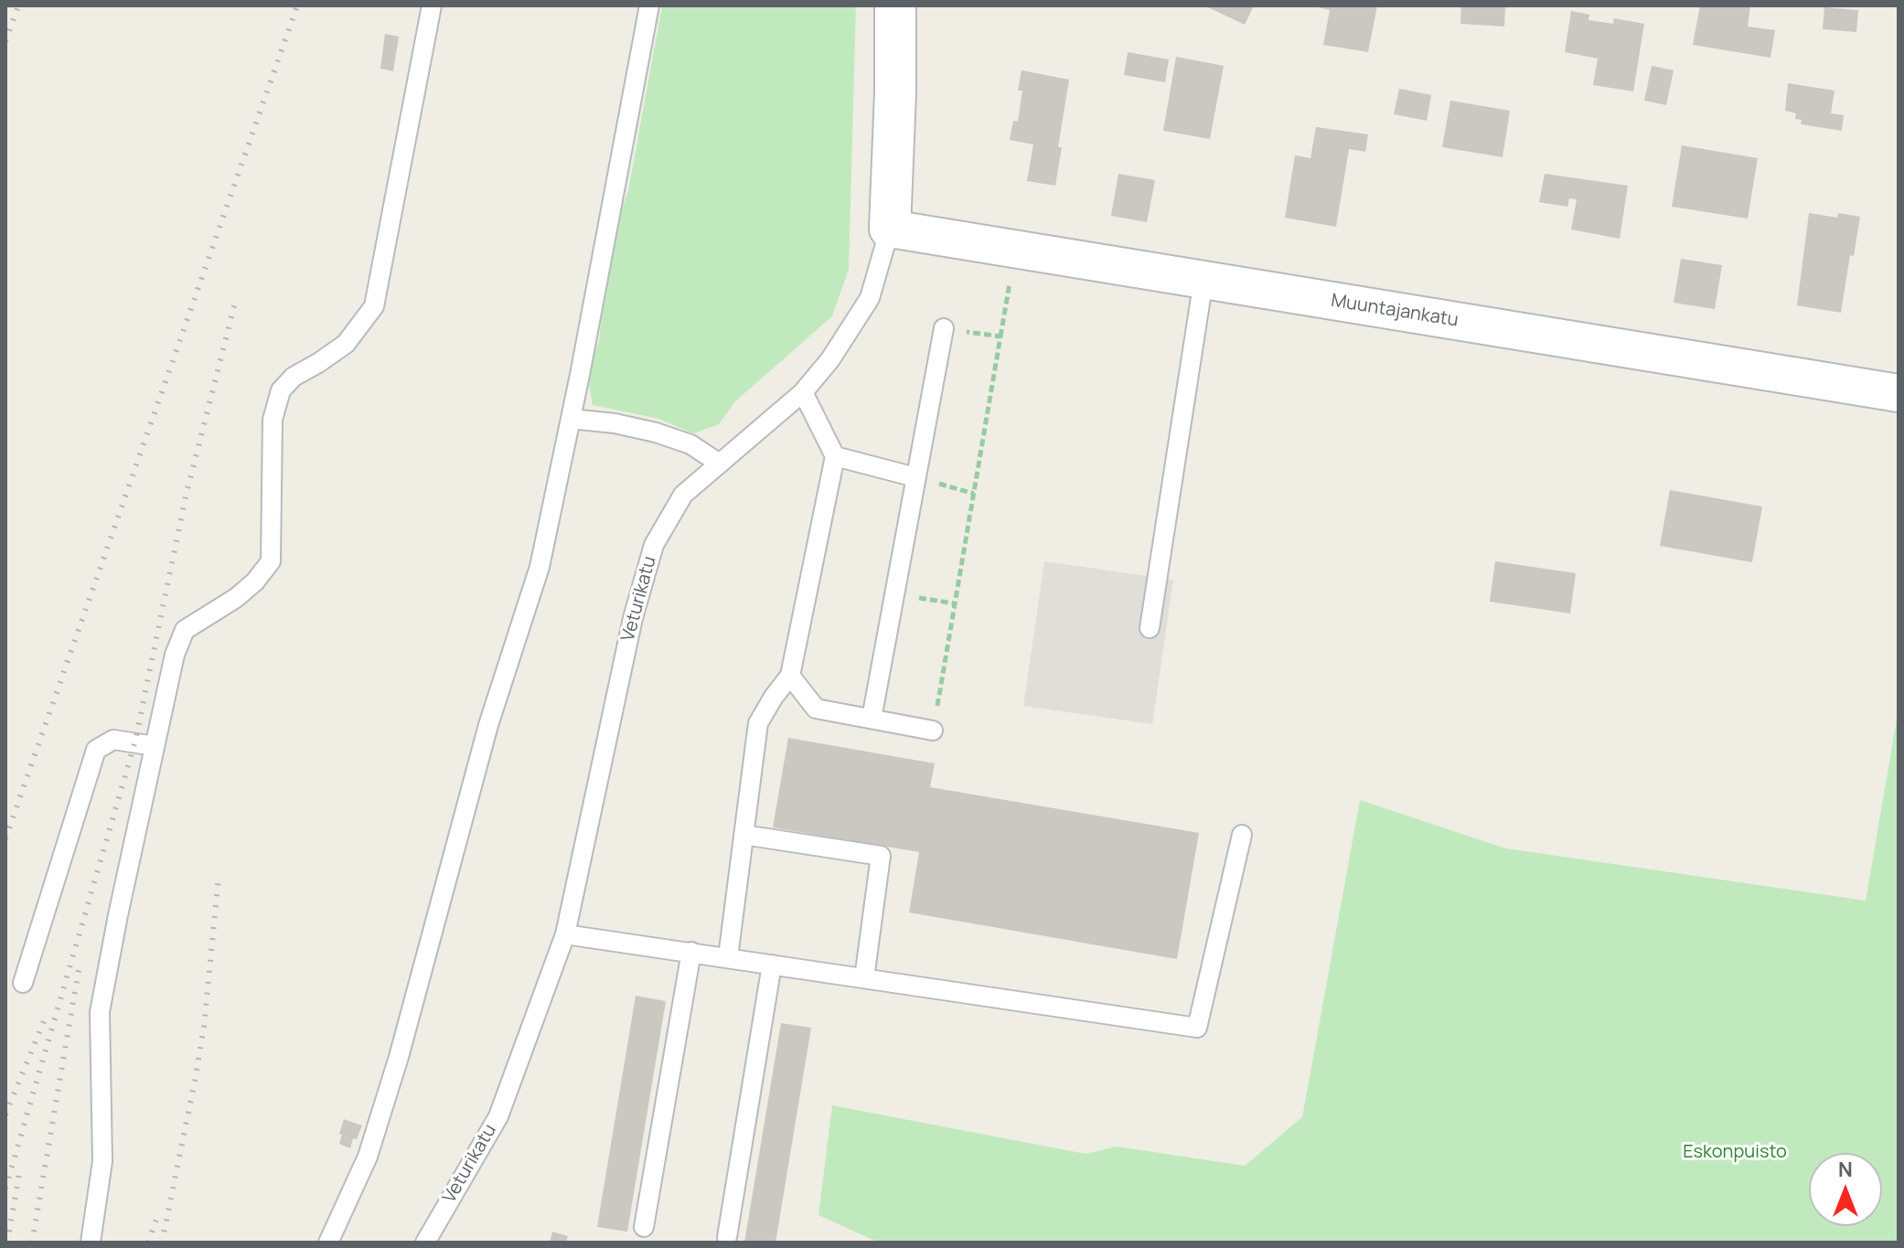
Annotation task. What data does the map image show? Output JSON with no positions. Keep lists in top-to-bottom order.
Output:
{
  "streets": {
    "street": ["Muuntajankatu", "Veturikatu"]
  },
  "crossings": [
    ["Muuntajankatu", "Veturikatu"]
  ],
  "parks": ["Eskonpuisto"],
  "north": "top"
}
